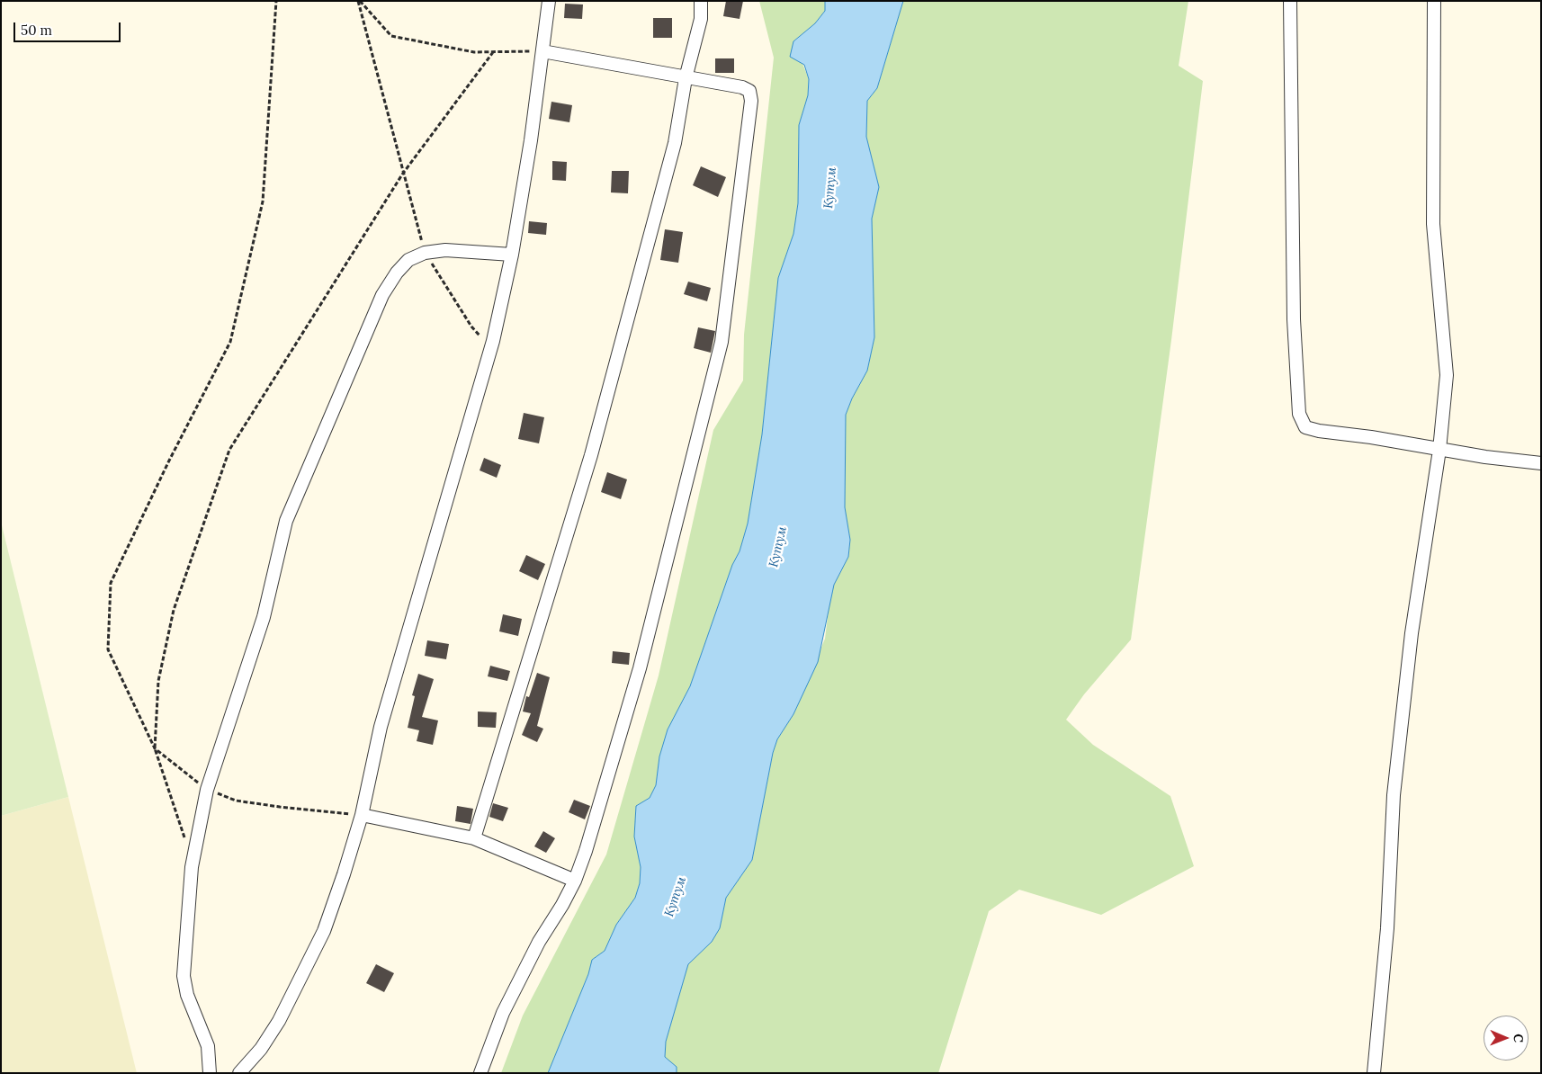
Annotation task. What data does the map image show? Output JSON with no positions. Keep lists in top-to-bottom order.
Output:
{
  "water": ["Кутум"],
  "scale_bar": "50 m",
  "north": "right"
}
